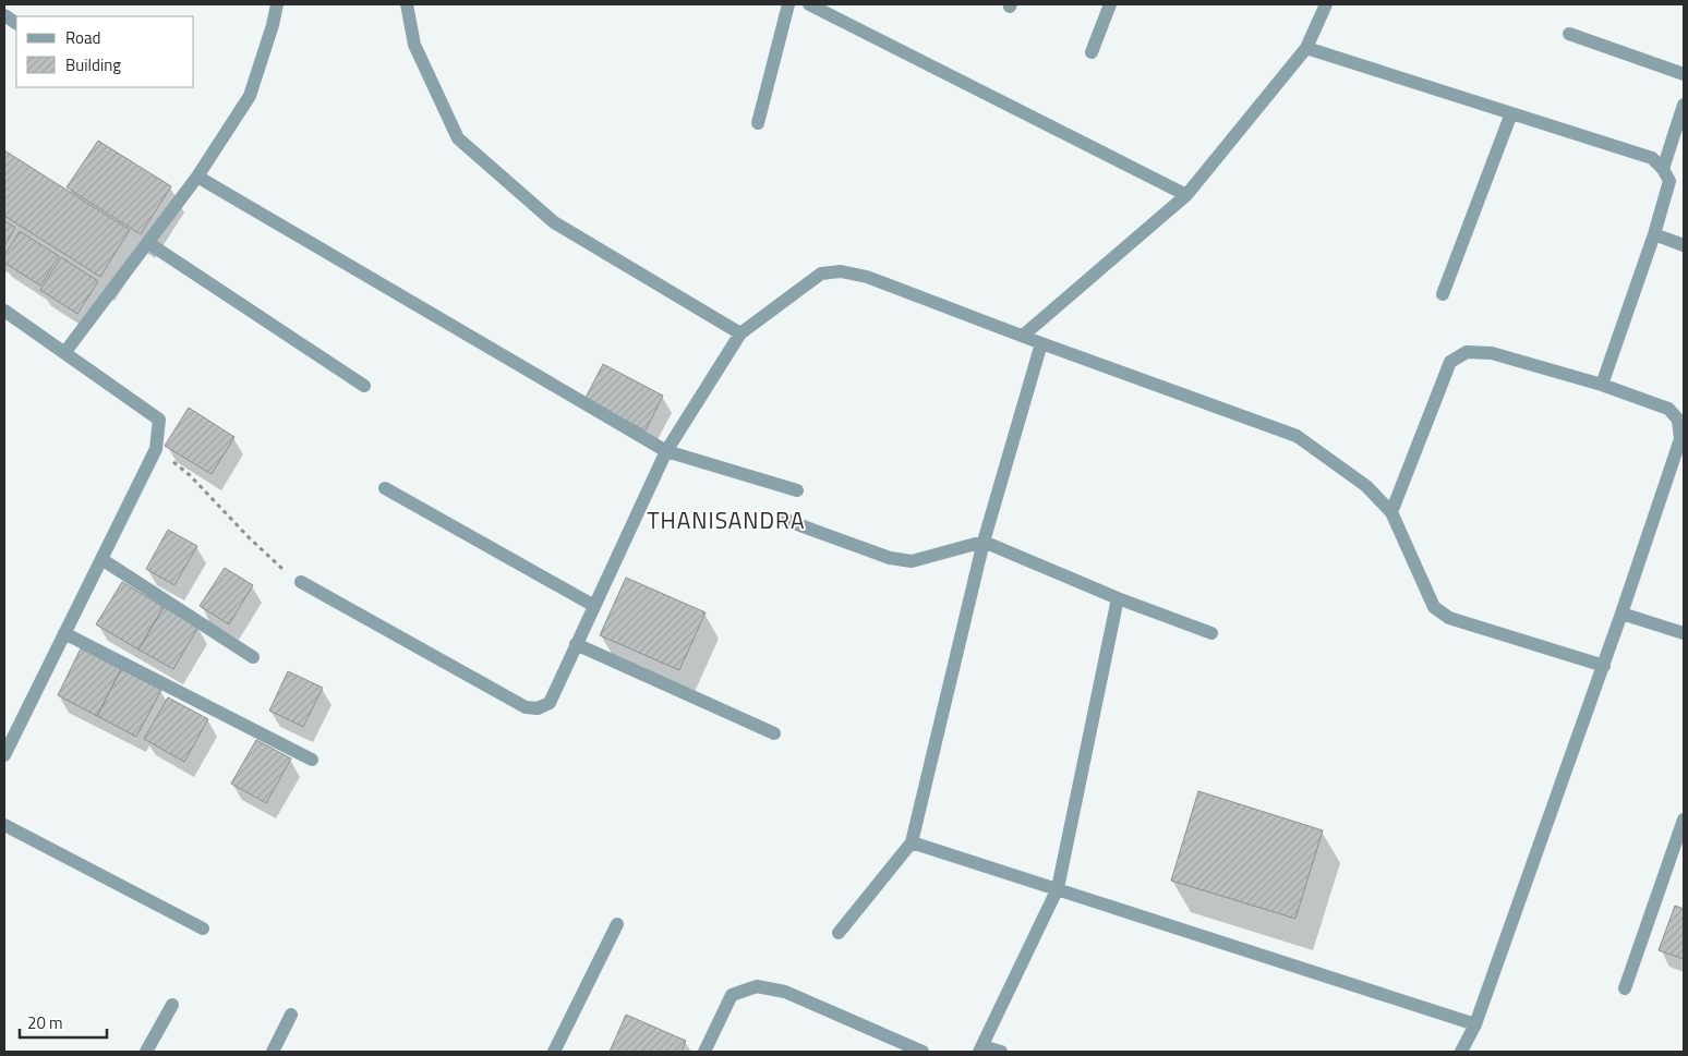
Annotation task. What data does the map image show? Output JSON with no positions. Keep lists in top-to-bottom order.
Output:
{
  "districts": ["THANISANDRA"],
  "legend": ["Road", "Building"],
  "scale_bar": "20 m"
}
